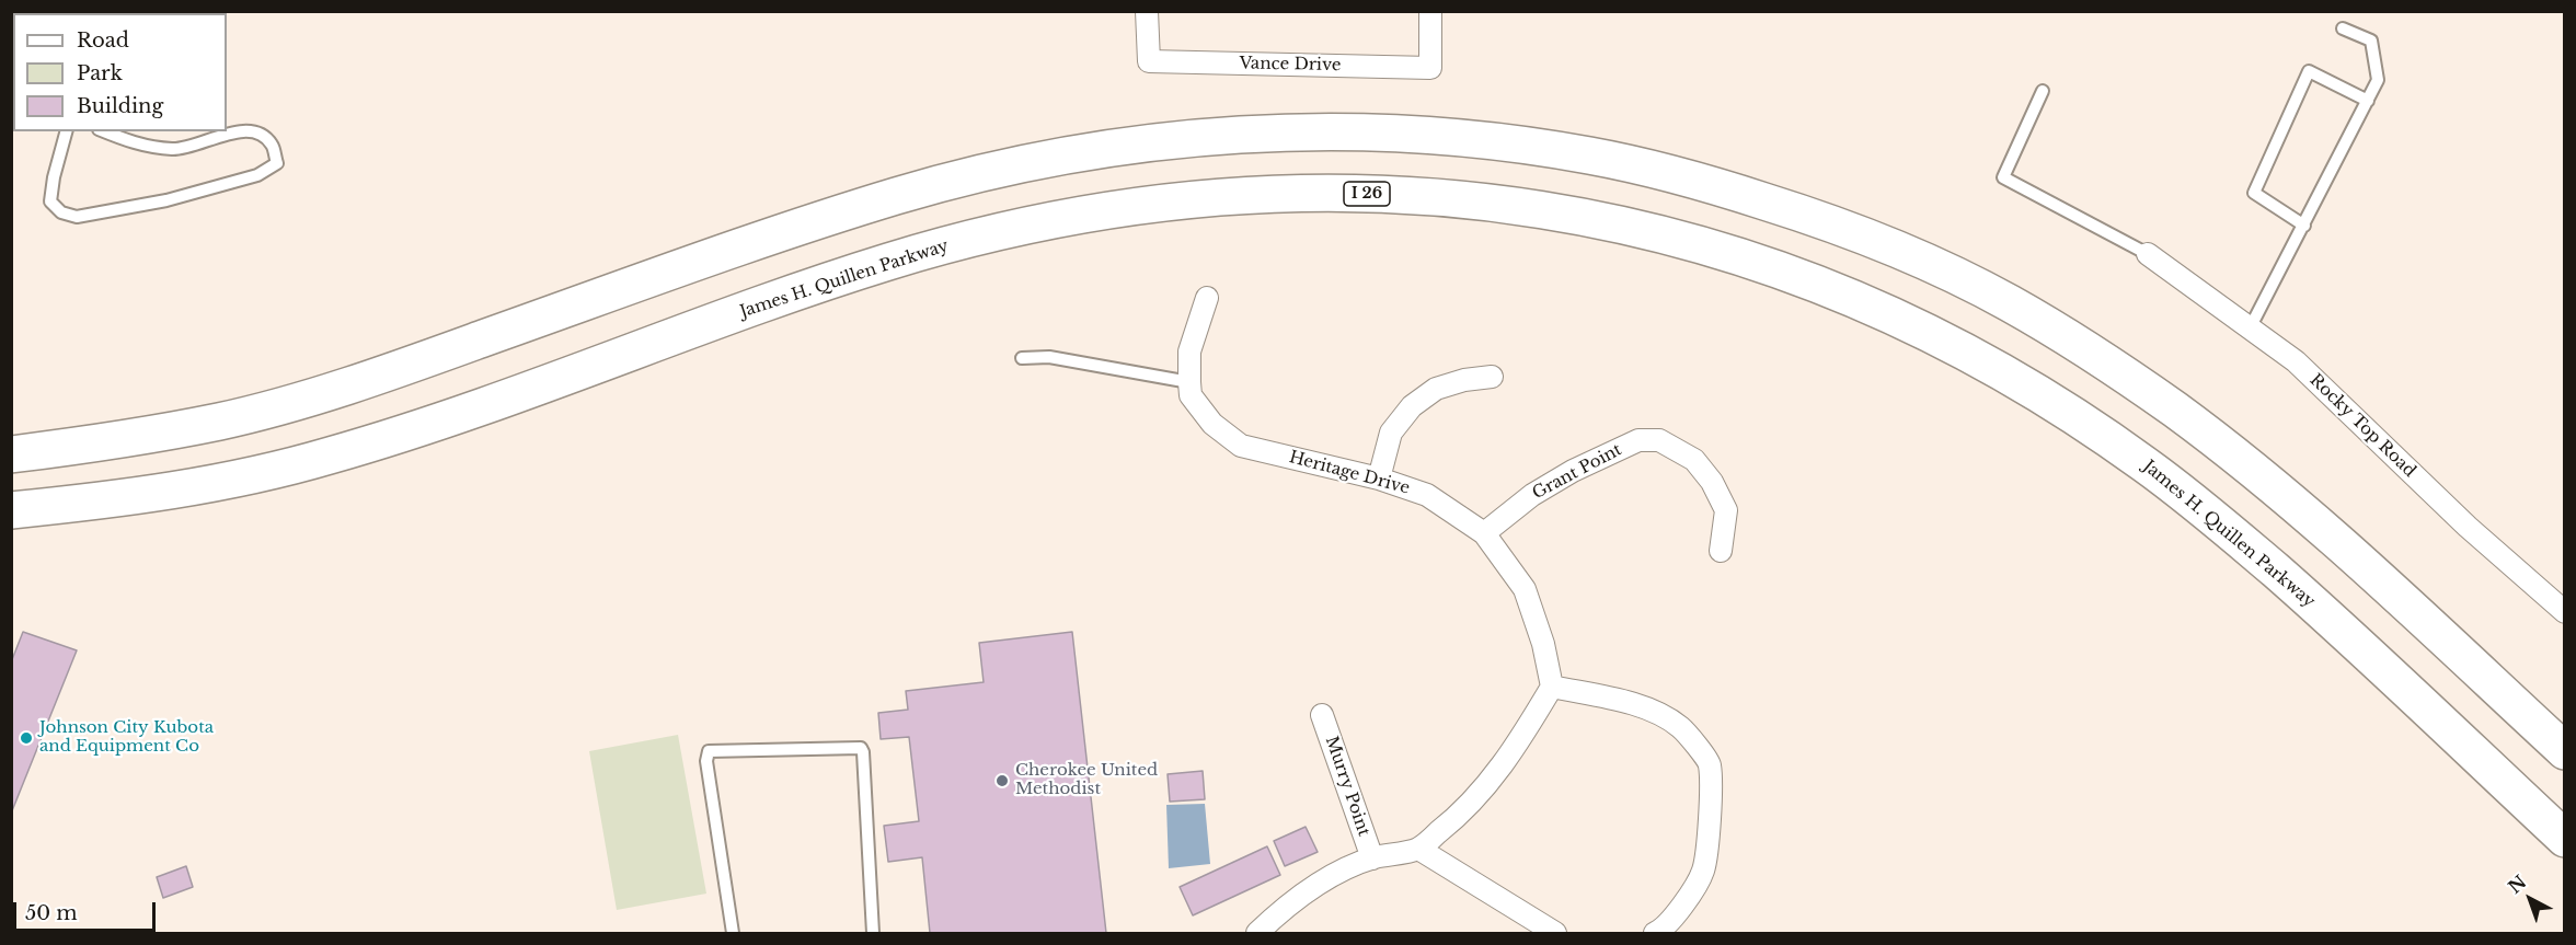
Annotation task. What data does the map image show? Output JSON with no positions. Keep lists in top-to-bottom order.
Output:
{
  "streets": {
    "highway": ["I 26", "James H. Quillen Parkway"],
    "street": [
      "Vance Drive",
      "Rocky Top Road",
      "Grant Point",
      "Heritage Drive",
      "Murry Point"
    ]
  },
  "crossings": [
    ["Grant Point", "Heritage Drive"]
  ],
  "places": ["Johnson City Kubota and Equipment Co", "Cherokee United Methodist"],
  "legend": ["Road", "Park", "Building"],
  "scale_bar": "50 m",
  "north": "top left"
}
